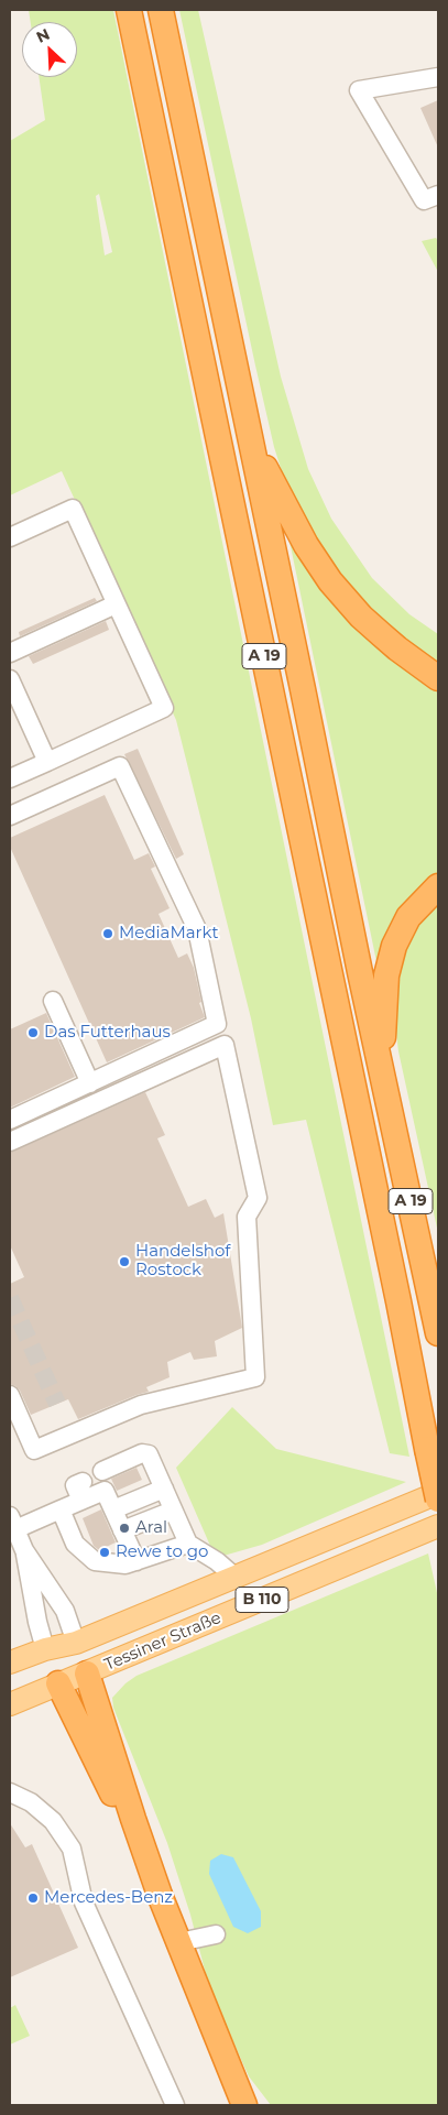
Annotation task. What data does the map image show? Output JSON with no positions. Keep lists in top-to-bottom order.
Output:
{
  "streets": {
    "highway": ["A 19"],
    "main road": ["B 110", "Tessiner Straße"]
  },
  "places": [
    "MediaMarkt",
    "Das Futterhaus",
    "Handelshof Rostock",
    "Aral",
    "Rewe to go",
    "Mercedes-Benz"
  ],
  "north": "top left"
}
